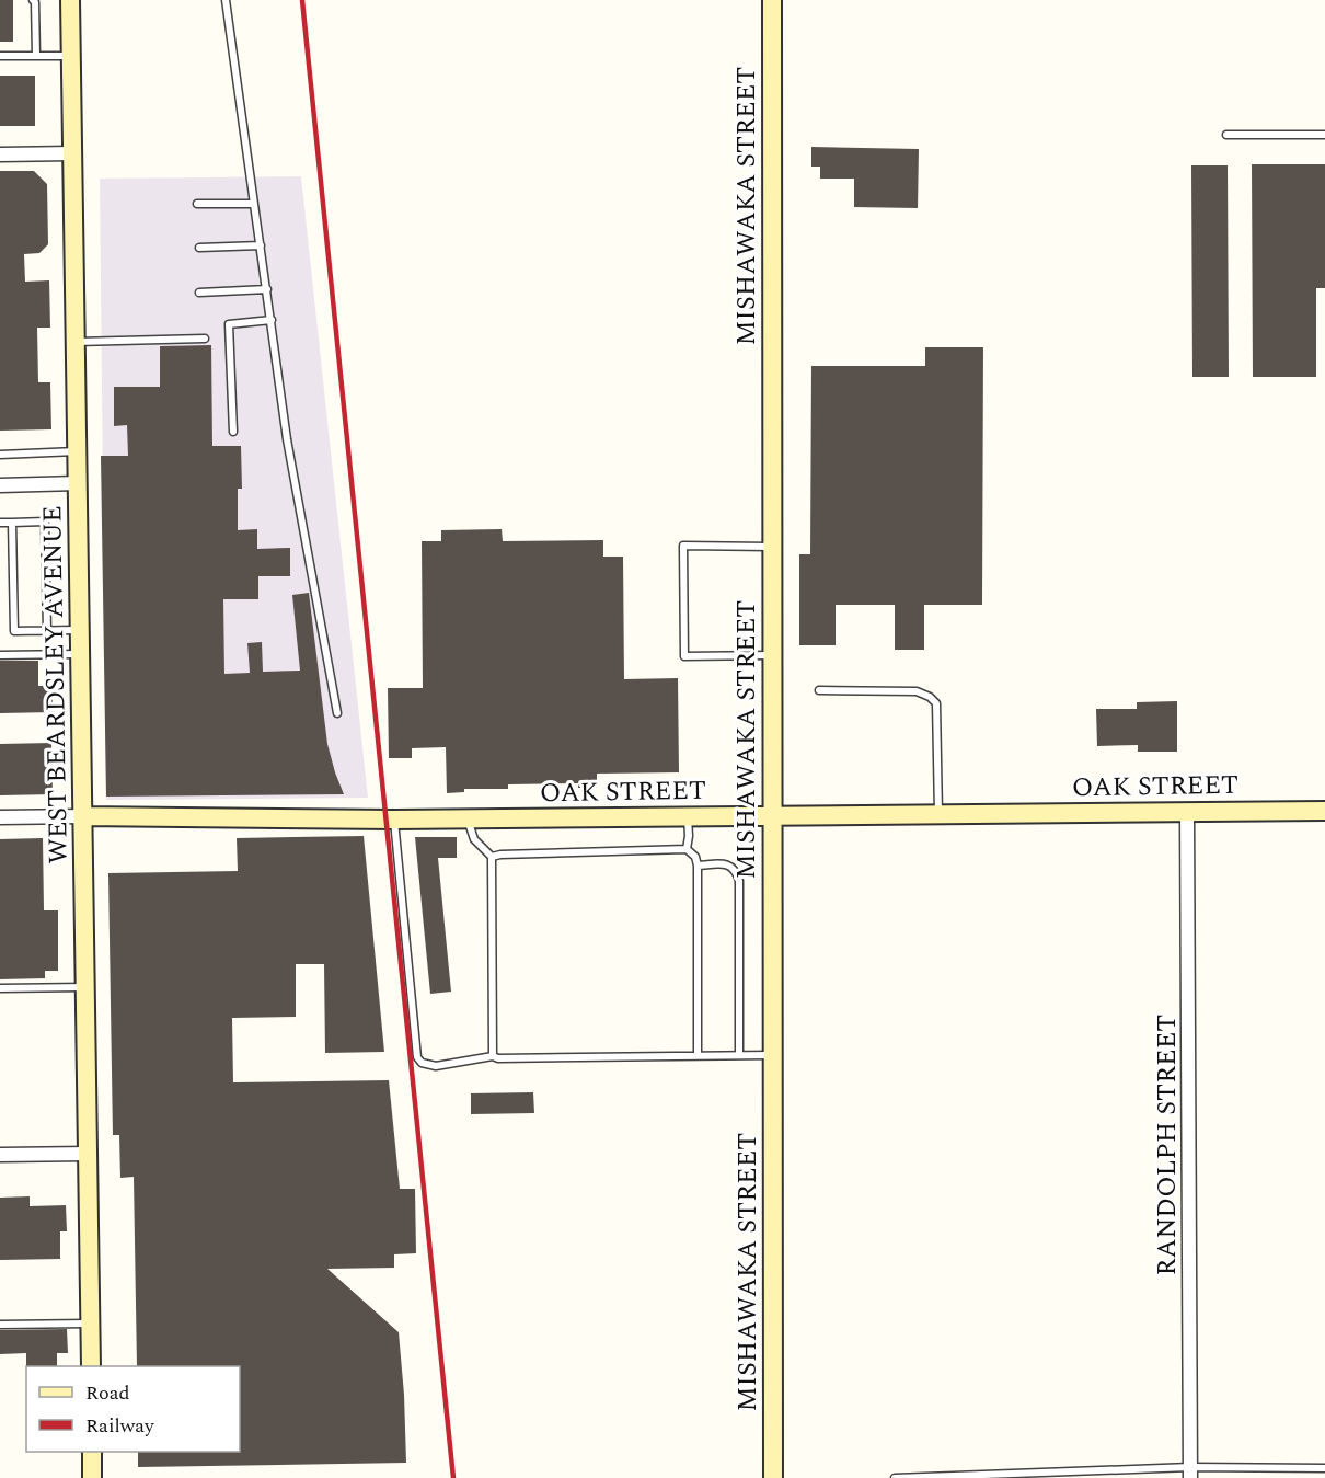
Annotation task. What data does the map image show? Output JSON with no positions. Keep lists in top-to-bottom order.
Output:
{
  "streets": {
    "street": [
      "MISHAWAKA STREET",
      "WEST BEARDSLEY AVENUE",
      "OAK STREET",
      "RANDOLPH STREET"
    ]
  },
  "crossings": [
    ["MISHAWAKA STREET", "OAK STREET"],
    ["WEST BEARDSLEY AVENUE", "OAK STREET"],
    ["OAK STREET", "RANDOLPH STREET"]
  ],
  "legend": ["Road", "Railway"]
}
